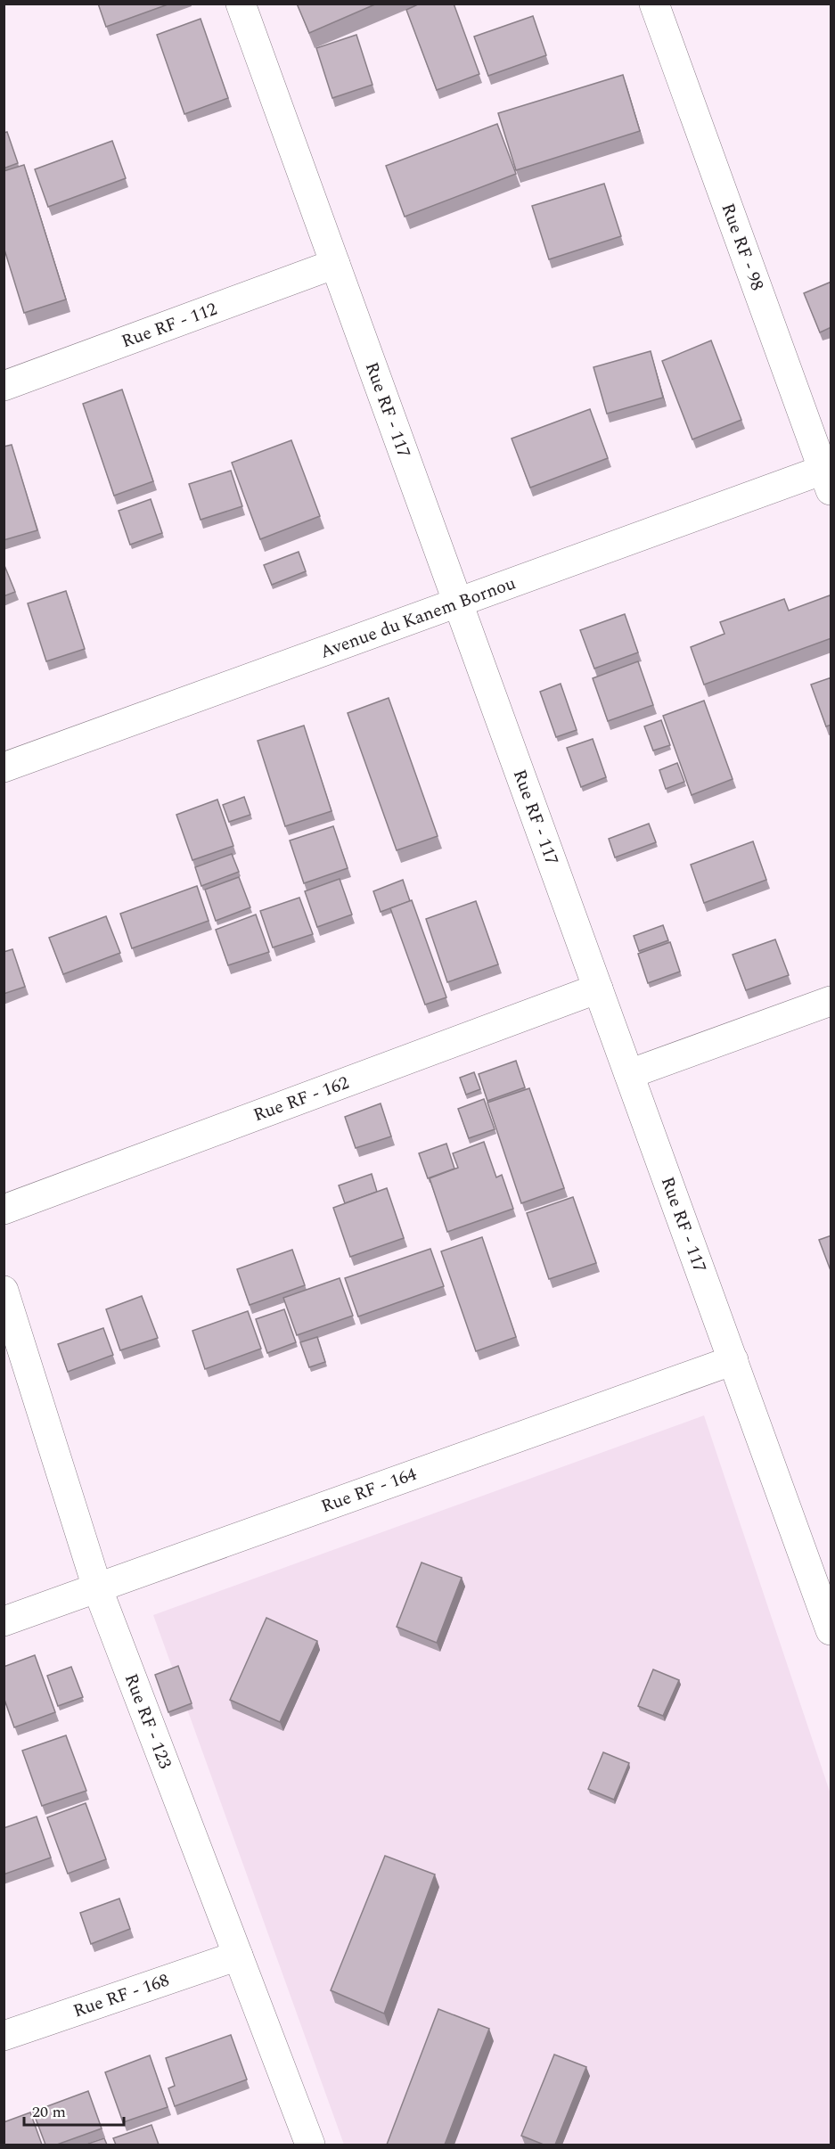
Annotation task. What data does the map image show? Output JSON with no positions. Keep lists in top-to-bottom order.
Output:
{
  "streets": {
    "street": [
      "Rue RF - 98",
      "Rue RF - 112",
      "Rue RF - 117",
      "Avenue du Kanem Bornou",
      "Rue RF - 162",
      "Rue RF - 164",
      "Rue RF - 123",
      "Rue RF - 168"
    ]
  },
  "crossings": [
    ["Rue RF - 98", "Avenue du Kanem Bornou"],
    ["Rue RF - 112", "Rue RF - 117"],
    ["Rue RF - 117", "Avenue du Kanem Bornou"],
    ["Rue RF - 117", "Rue RF - 162"],
    ["Rue RF - 117", "Rue RF - 164"],
    ["Rue RF - 164", "Rue RF - 123"],
    ["Rue RF - 123", "Rue RF - 168"]
  ],
  "scale_bar": "20 m"
}
